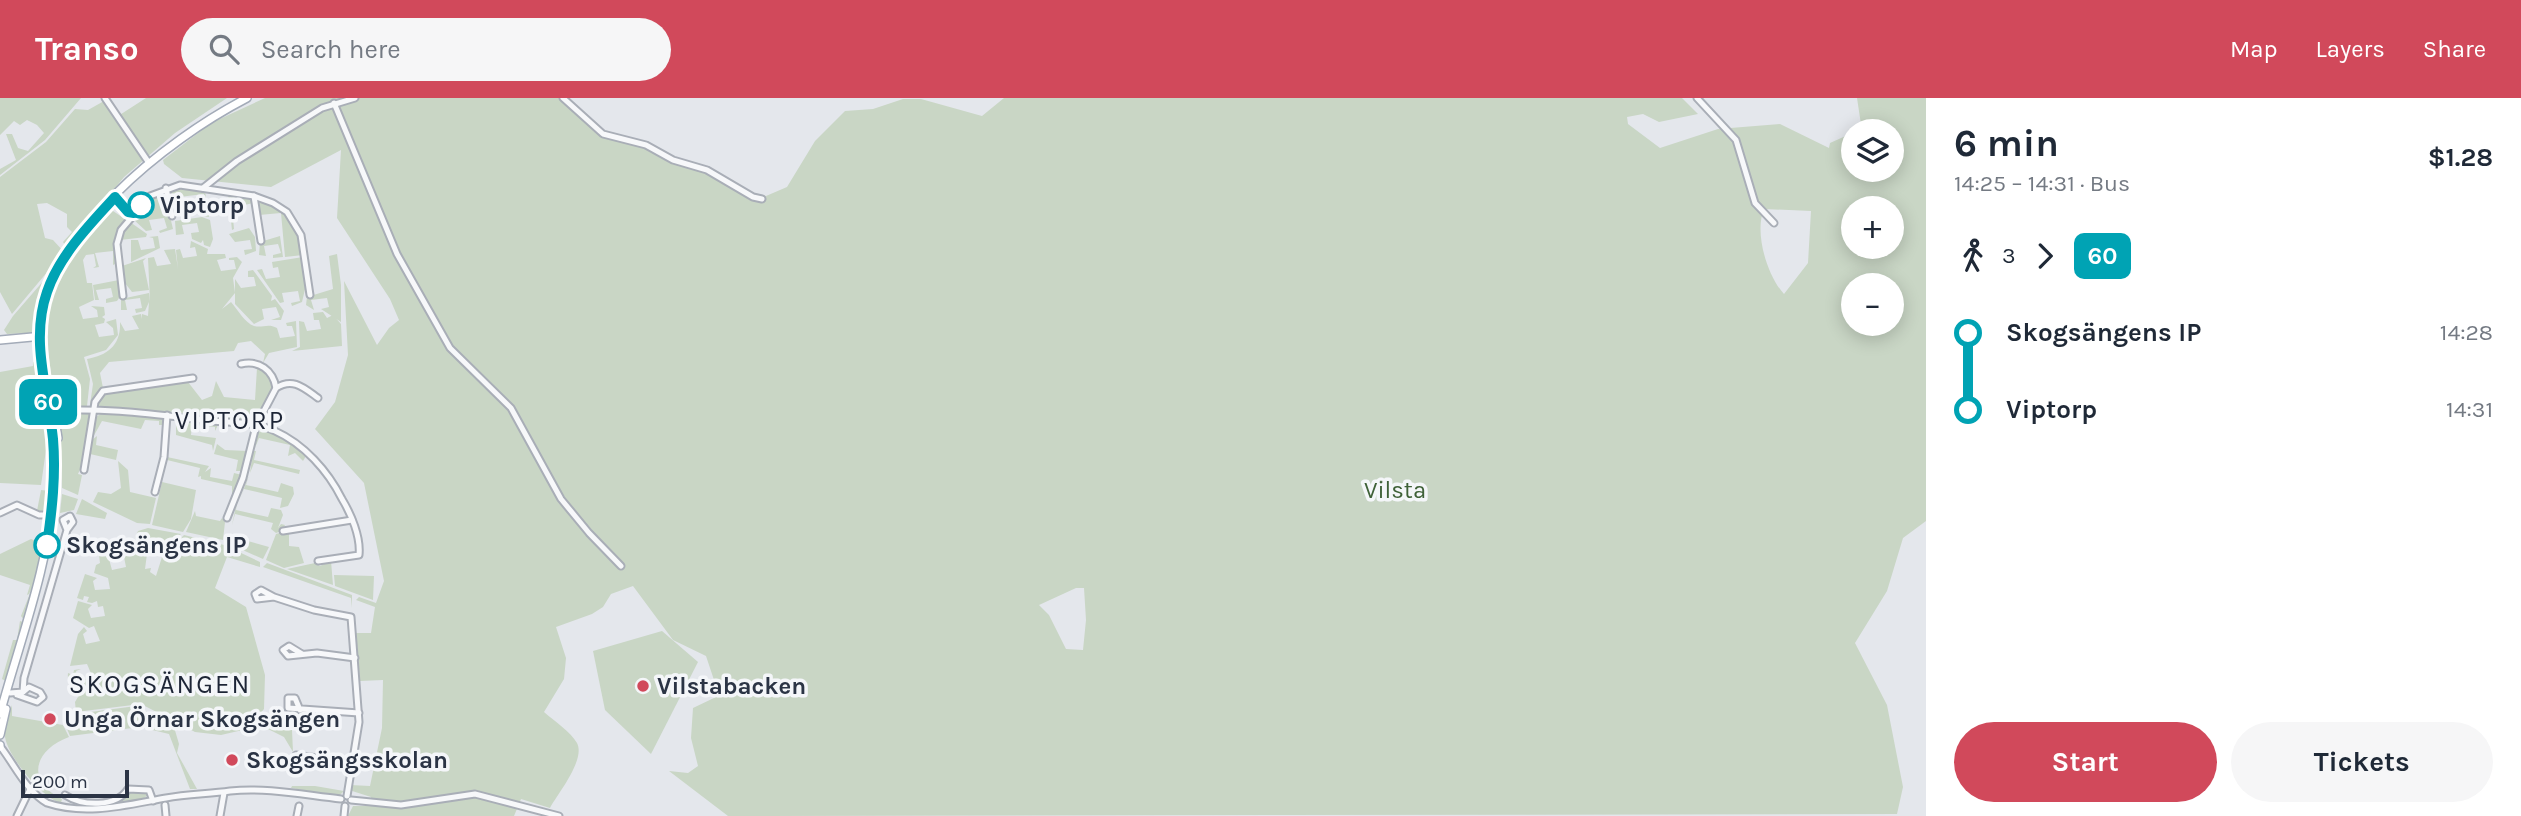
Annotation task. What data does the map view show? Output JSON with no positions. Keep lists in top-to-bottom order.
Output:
{
  "districts": ["VIPTORP", "SKOGSÄNGEN"],
  "parks": ["Vilsta"],
  "places": [
    "Viptorp",
    "Skogsängens IP",
    "Vilstabacken",
    "Unga Örnar Skogsängen",
    "Skogsängsskolan"
  ],
  "lines": ["bus line 60"],
  "scale_bar": "200 m",
  "page": {
    "header": "Transo",
    "search": "Search here",
    "nav": ["Map", "Layers", "Share"],
    "on_map": "60",
    "heading": ["6 min", "14:25 – 14:31 · Bus", "$1.28"],
    "map_buttons": ["+", "−"],
    "legs": ["3", "60"],
    "list": [
      {
        "name": "Skogsängens IP",
        "value": "14:28"
      },
      {
        "name": "Viptorp",
        "value": "14:31"
      }
    ],
    "buttons": ["Start", "Tickets"],
    "scale": "200 m"
  }
}
